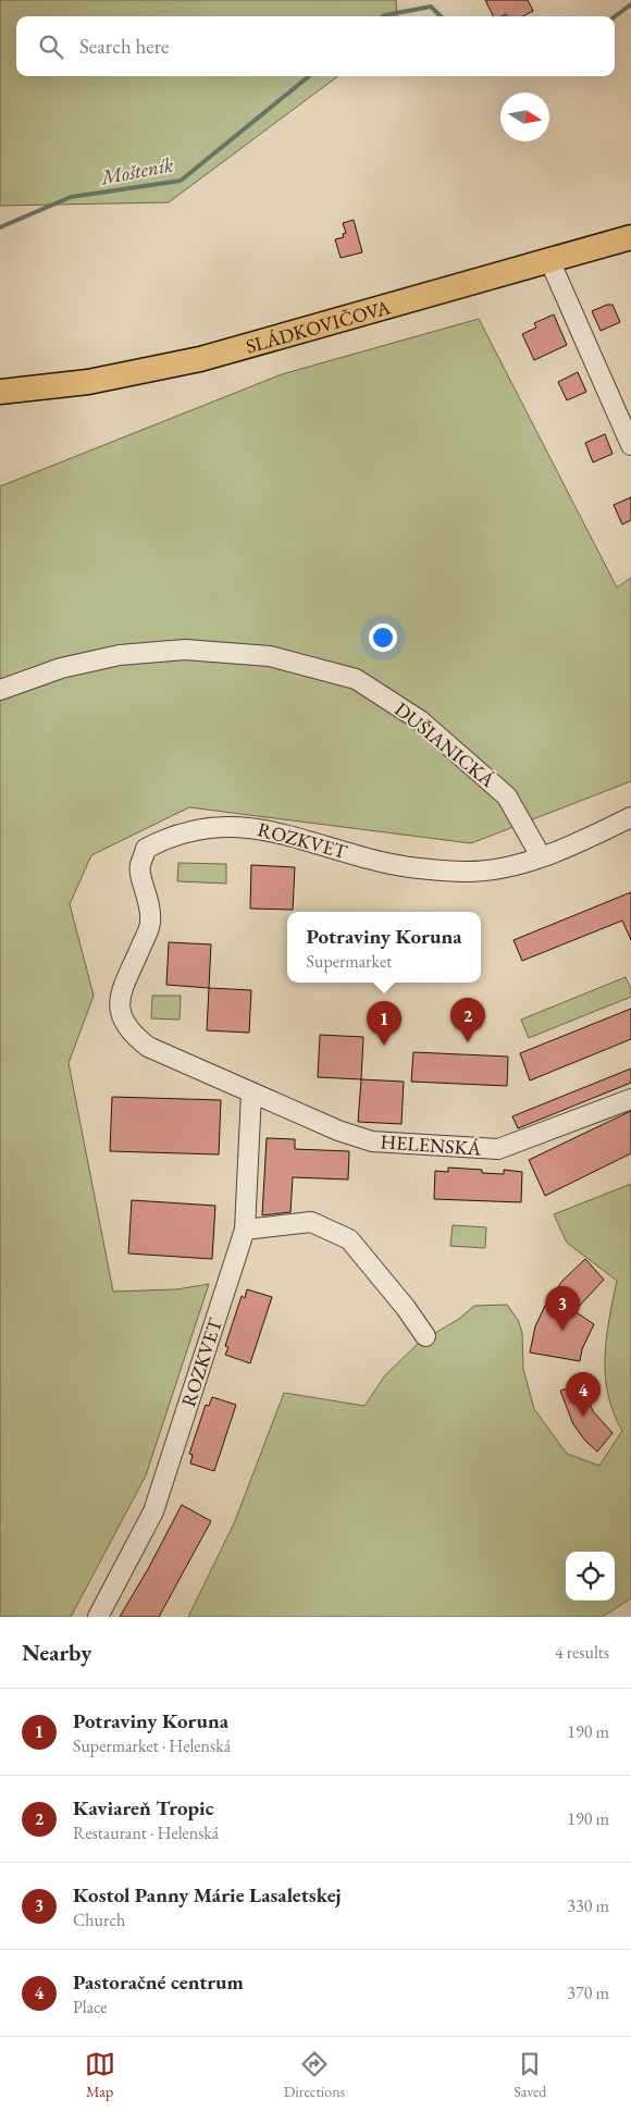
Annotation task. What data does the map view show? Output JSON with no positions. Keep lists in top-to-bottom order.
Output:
{
  "streets": {
    "main road": ["SLÁDKOVIČOVA"],
    "street": ["DUŠIANICKÁ", "ROZKVET", "HELENSKÁ"]
  },
  "crossings": [
    ["DUŠIANICKÁ", "ROZKVET"],
    ["ROZKVET", "HELENSKÁ"]
  ],
  "water": ["Mošteník"],
  "north": "right",
  "page": {
    "search": "Search here",
    "popup": ["Potraviny Koruna", "Supermarket"],
    "pins": [
      "2",
      "1",
      "3",
      "4"
    ],
    "heading": ["Nearby", "4 results"],
    "list": [
      {
        "mark": "1",
        "name": "Potraviny Koruna",
        "note": "Supermarket · Helenská",
        "value": "190 m"
      },
      {
        "mark": "2",
        "name": "Kaviareň Tropic",
        "note": "Restaurant · Helenská",
        "value": "190 m"
      },
      {
        "mark": "3",
        "name": "Kostol Panny Márie Lasaletskej",
        "note": "Church",
        "value": "330 m"
      },
      {
        "mark": "4",
        "name": "Pastoračné centrum",
        "note": "Place",
        "value": "370 m"
      }
    ],
    "nav": ["Map", "Directions", "Saved"]
  }
}
